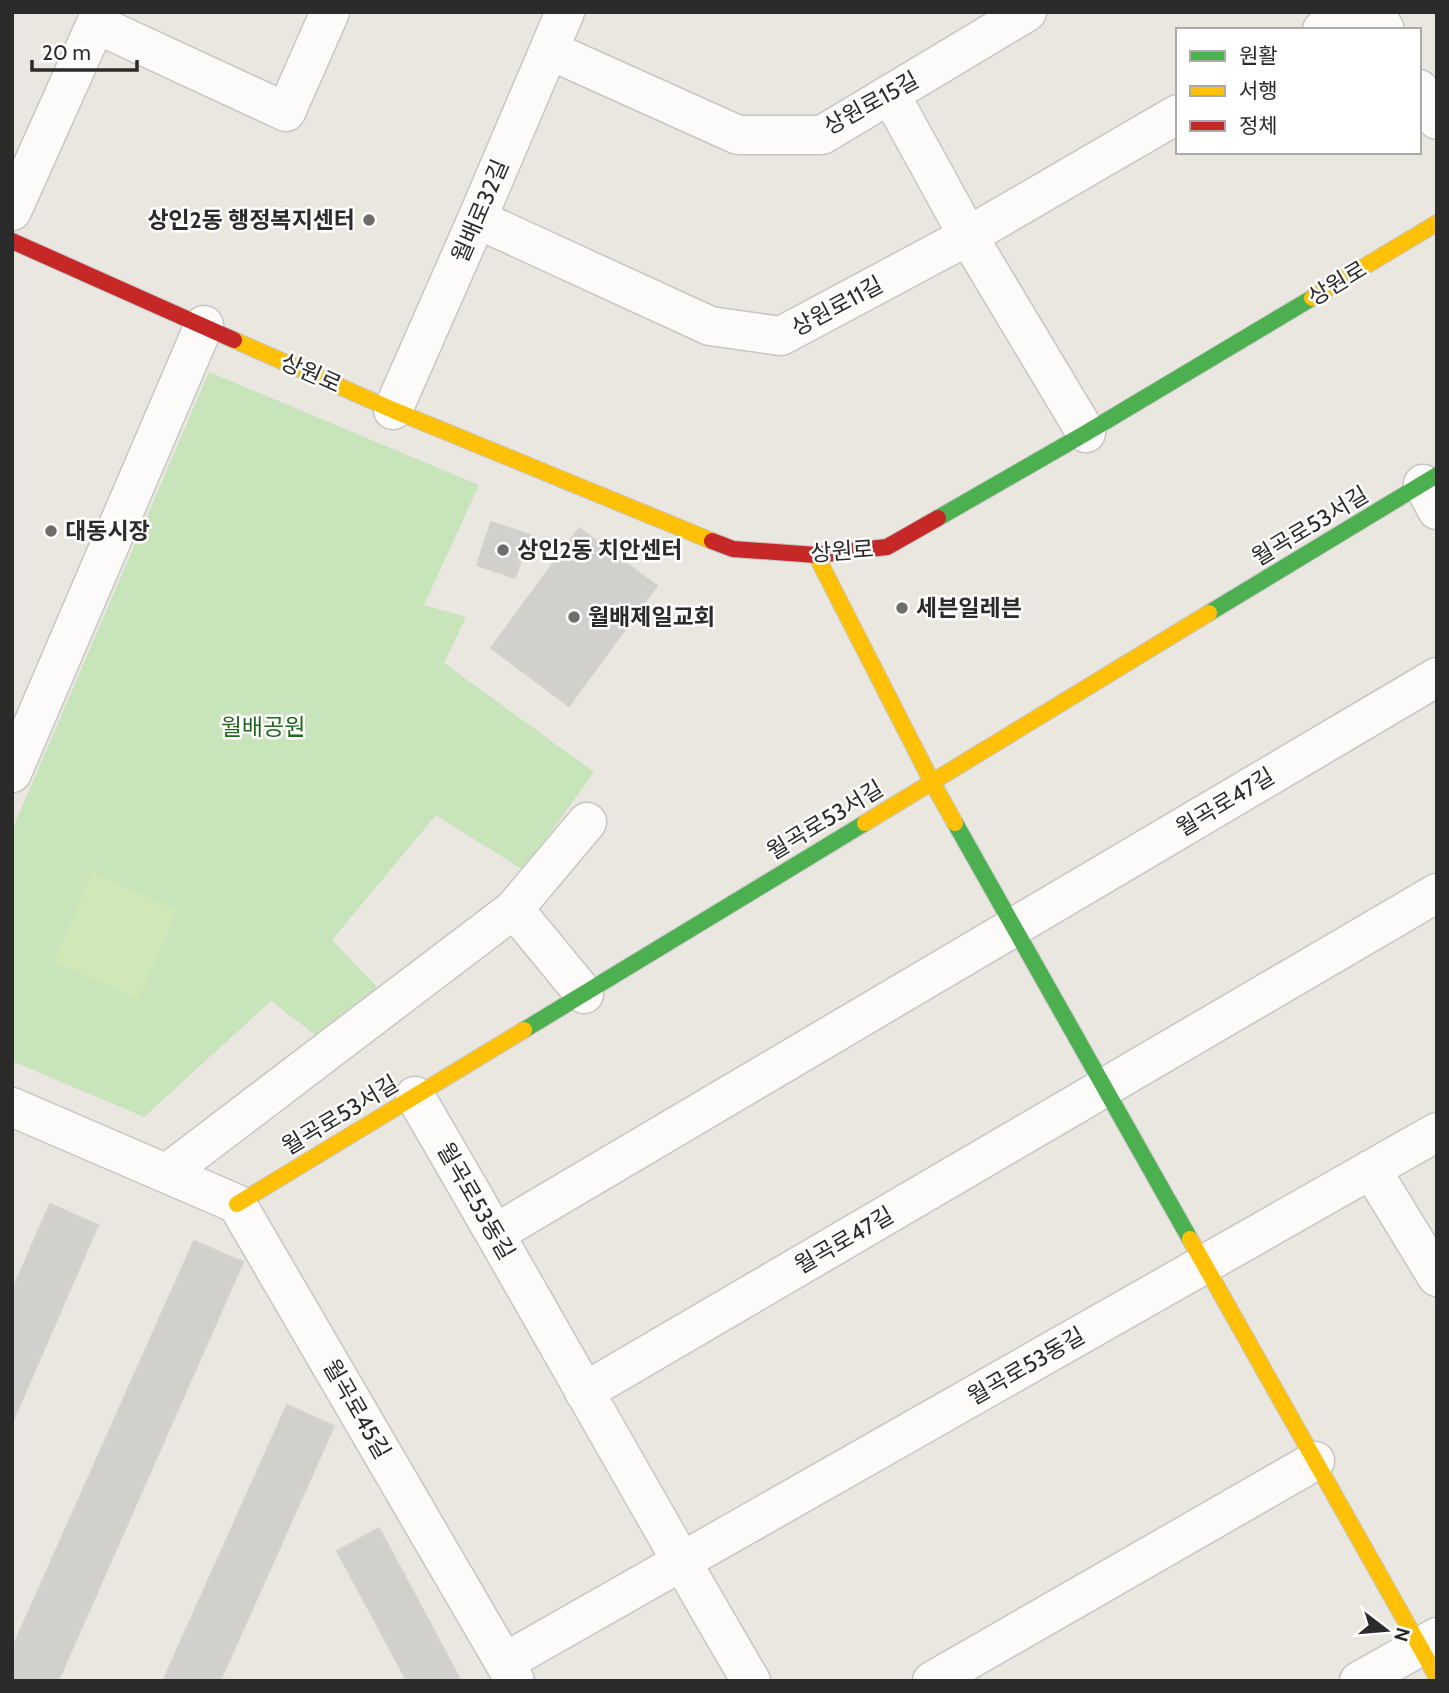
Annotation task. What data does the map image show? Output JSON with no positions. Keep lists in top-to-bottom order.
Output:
{
  "streets": {
    "street": [
      "상원로15길",
      "월배로32길",
      "상원로",
      "상원로11길",
      "월곡로53서길",
      "월곡로47길",
      "월곡로53동길",
      "월곡로45길"
    ]
  },
  "crossings": [
    ["상원로15길", "월배로32길"],
    ["월배로32길", "상원로"],
    ["월배로32길", "상원로11길"],
    ["월곡로53서길", "월곡로53동길"],
    ["월곡로53서길", "월곡로45길"],
    ["월곡로47길", "월곡로53동길"],
    ["월곡로53동길", "월곡로45길"]
  ],
  "parks": ["월배공원"],
  "places": [
    "상인2동 행정복지센터",
    "대동시장",
    "상인2동 치안센터",
    "세븐일레븐",
    "월배제일교회"
  ],
  "legend": ["원활", "서행", "정체"],
  "scale_bar": "20 m",
  "north": "right"
}
